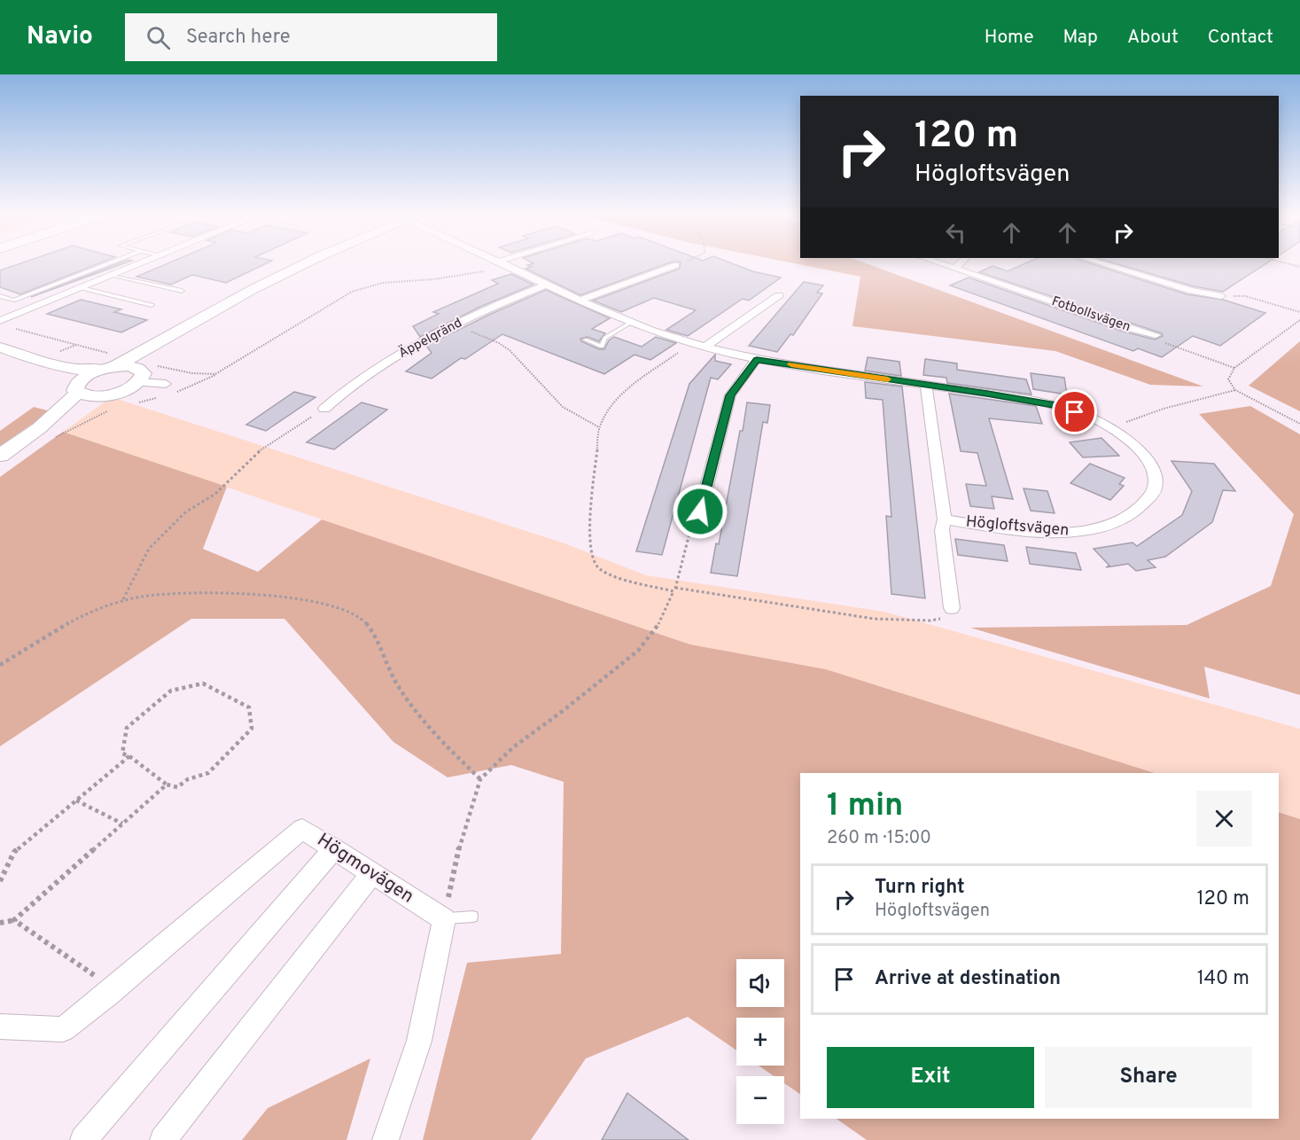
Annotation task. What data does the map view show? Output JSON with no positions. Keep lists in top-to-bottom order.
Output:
{
  "streets": {
    "street": [
      "Fotbollsvägen",
      "Äppelgränd",
      "Högloftsvägen",
      "Högmovägen"
    ]
  },
  "crossings": [
    ["Äppelgränd", "Högloftsvägen"]
  ],
  "page": {
    "header": "Navio",
    "search": "Search here",
    "nav": [
      "Home",
      "Map",
      "About",
      "Contact"
    ],
    "turn": ["120 m", "Högloftsvägen"],
    "heading": ["1 min", "260 m · 15:00"],
    "list": [
      {
        "name": "Turn right",
        "note": "Högloftsvägen",
        "value": "120 m"
      },
      {
        "name": "Arrive at destination",
        "value": "140 m"
      }
    ],
    "map_buttons": ["+", "−"],
    "buttons": ["Exit", "Share"]
  }
}
